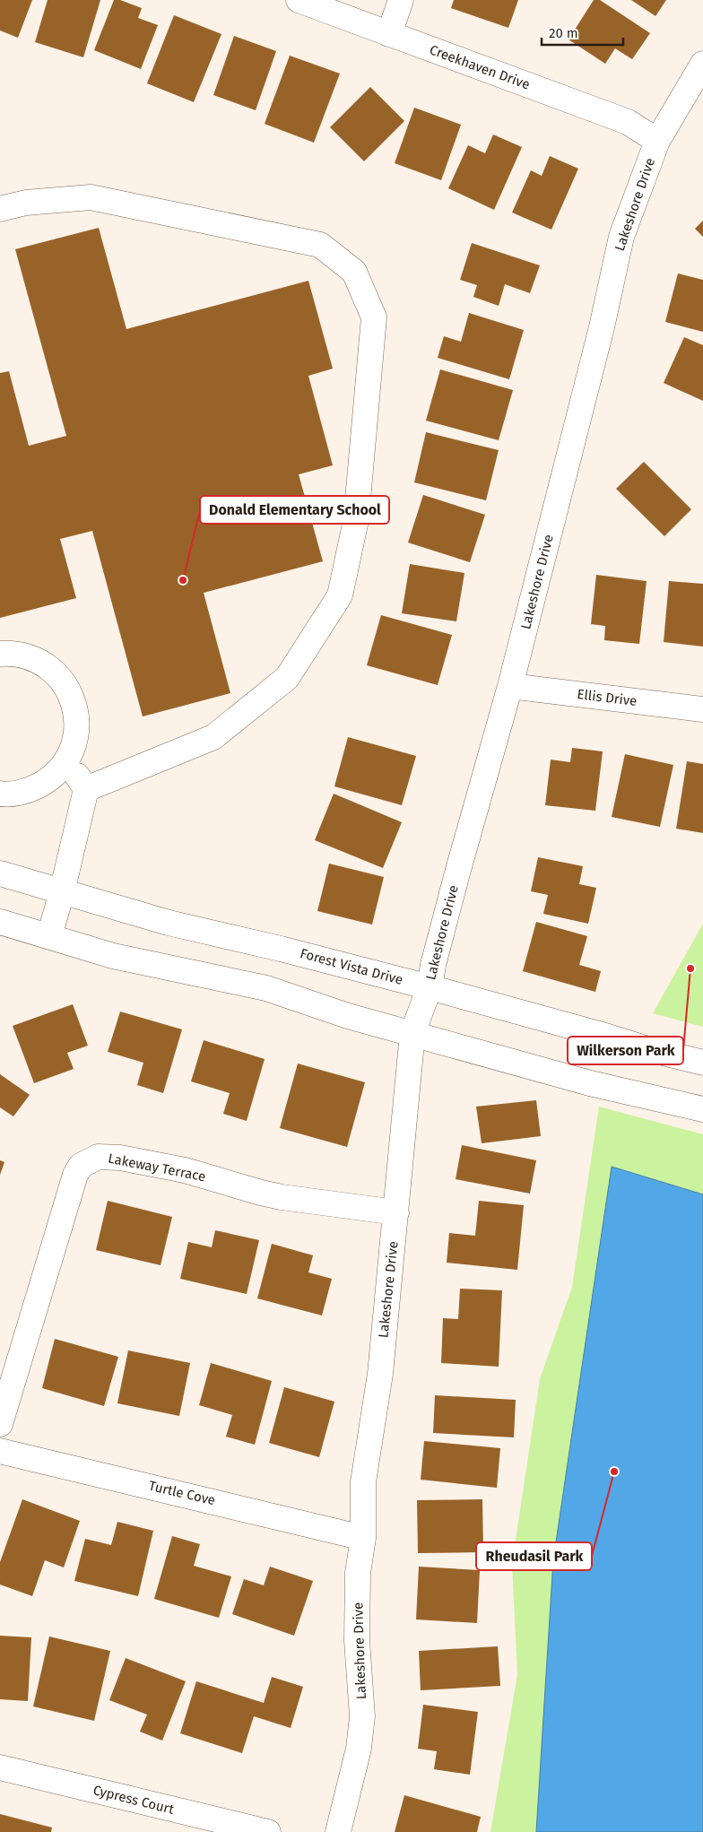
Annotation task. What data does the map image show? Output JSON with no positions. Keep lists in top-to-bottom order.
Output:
{
  "streets": {
    "street": [
      "Creekhaven Drive",
      "Lakeshore Drive",
      "Ellis Drive",
      "Forest Vista Drive",
      "Lakeway Terrace",
      "Turtle Cove",
      "Cypress Court"
    ]
  },
  "crossings": [
    ["Creekhaven Drive", "Lakeshore Drive"],
    ["Lakeshore Drive", "Ellis Drive"],
    ["Lakeshore Drive", "Forest Vista Drive"],
    ["Lakeshore Drive", "Lakeway Terrace"],
    ["Lakeshore Drive", "Turtle Cove"]
  ],
  "places": ["Donald Elementary School", "Wilkerson Park", "Rheudasil Park"],
  "scale_bar": "20 m"
}
